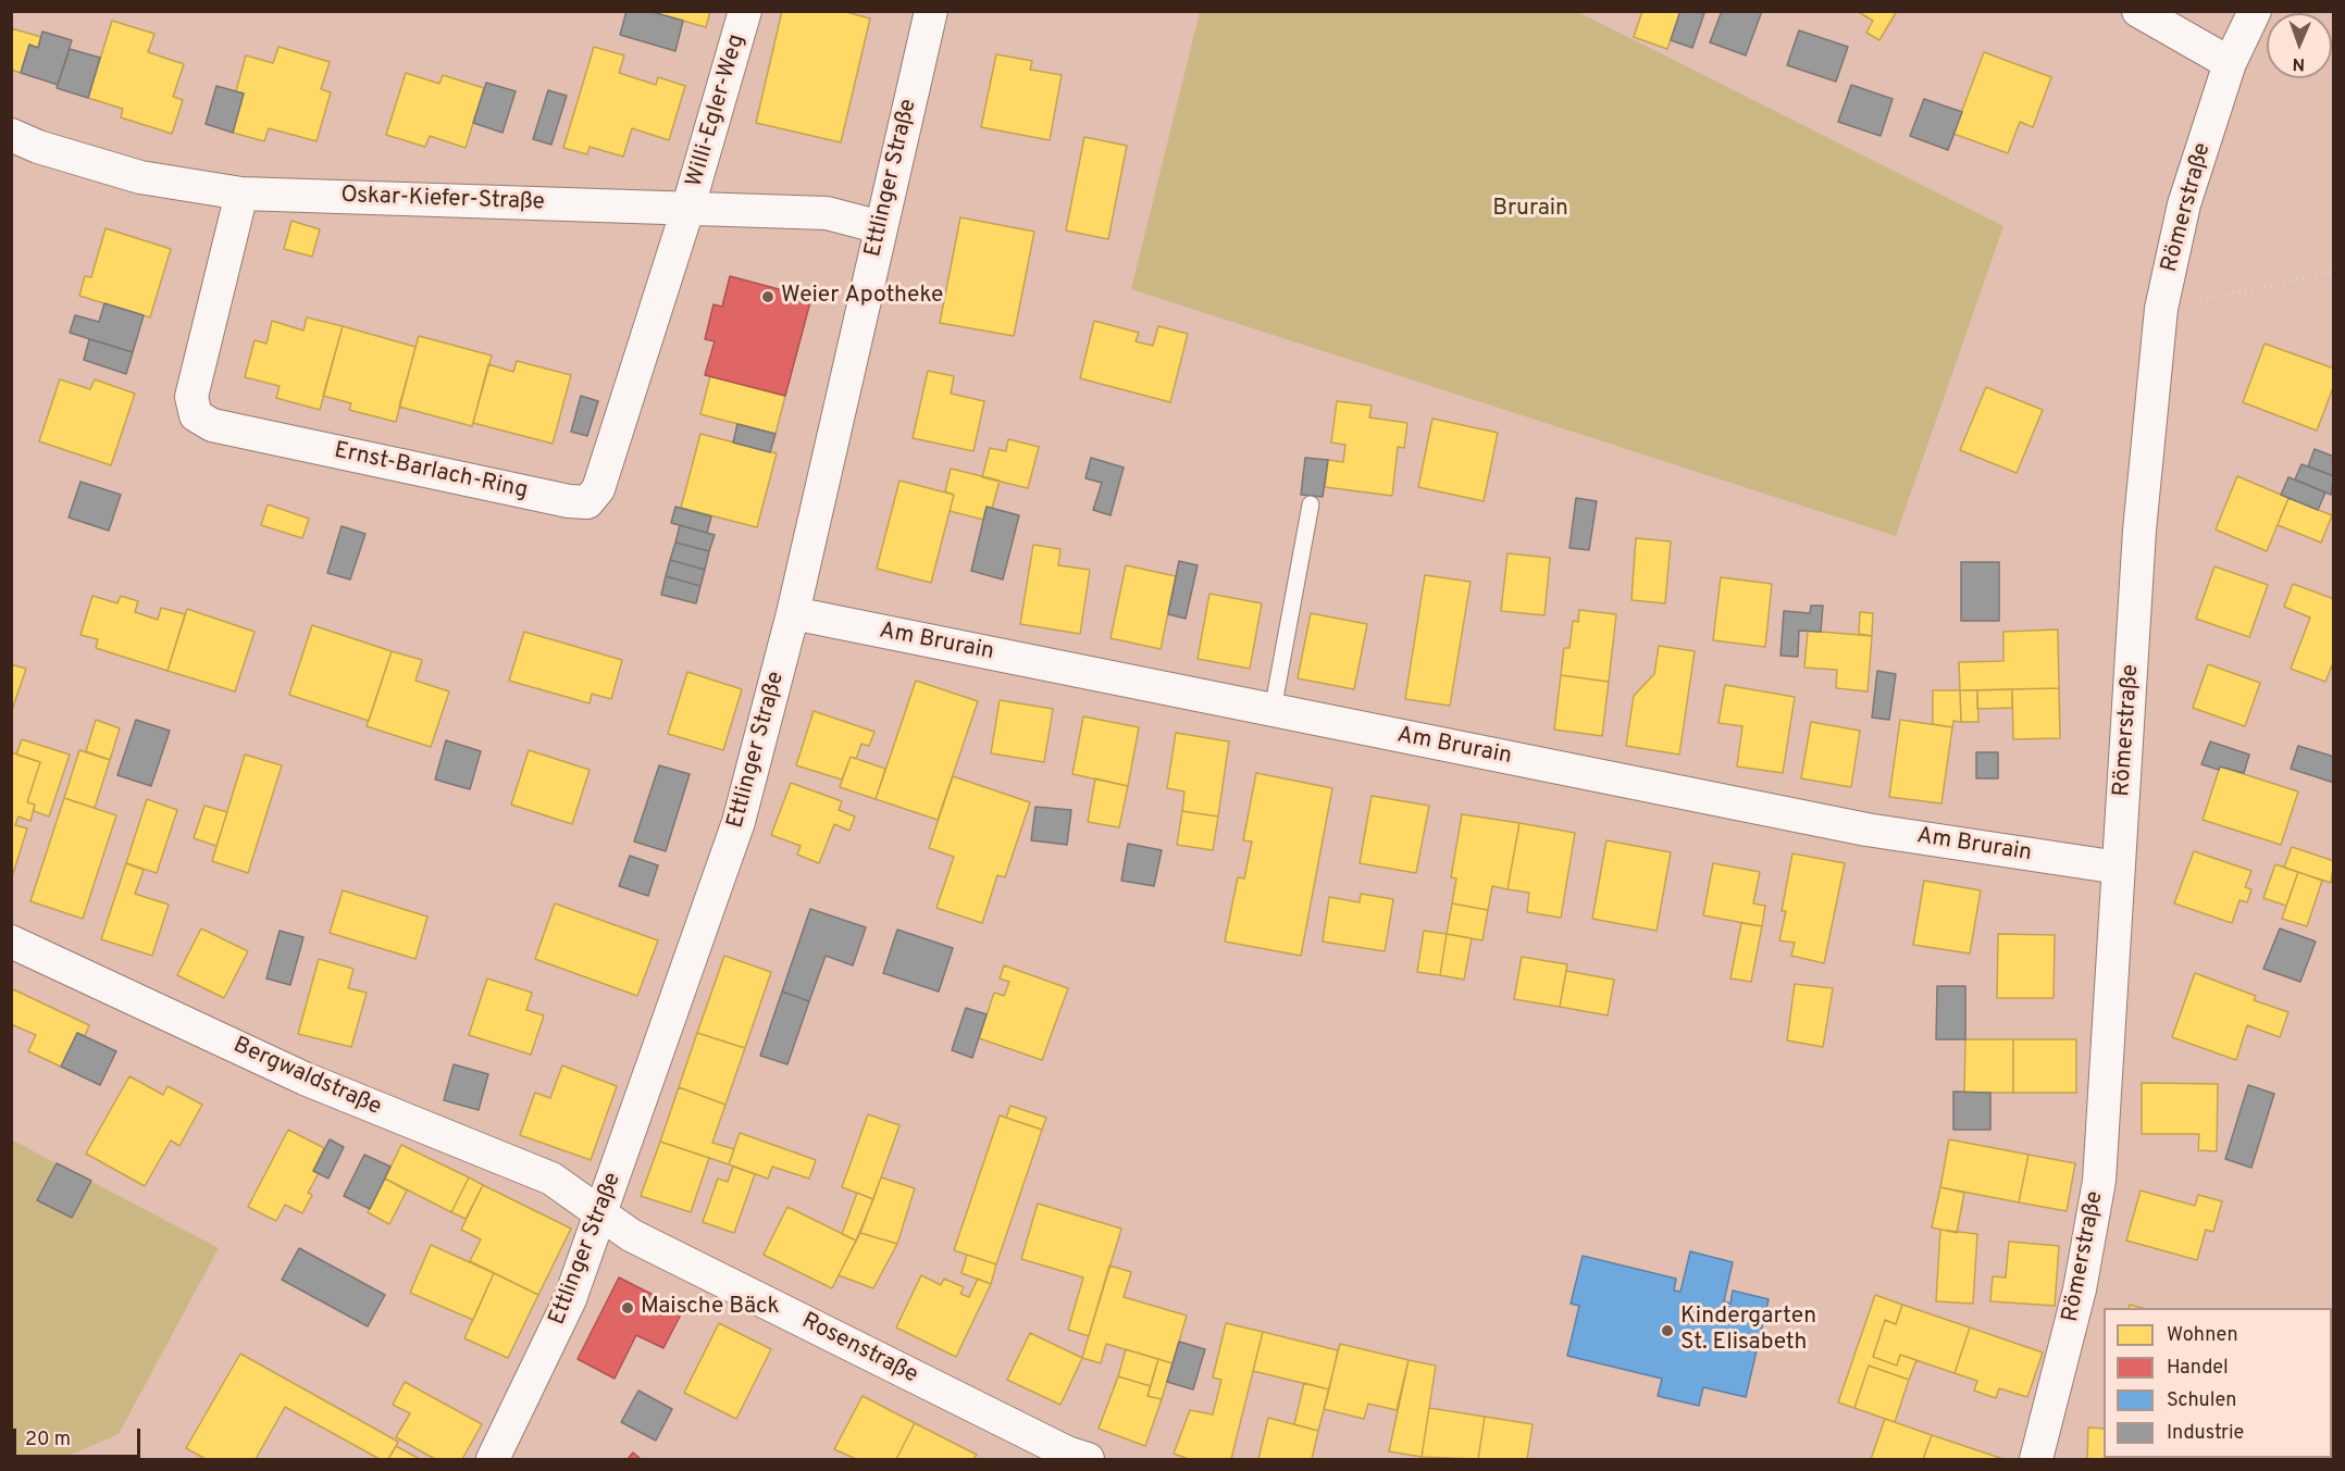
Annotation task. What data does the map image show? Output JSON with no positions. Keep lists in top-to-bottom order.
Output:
{
  "streets": {
    "street": [
      "Willi-Egler-Weg",
      "Ettlinger Straße",
      "Oskar-Kiefer-Straße",
      "Römerstraße",
      "Ernst-Barlach-Ring",
      "Am Brurain",
      "Bergwaldstraße",
      "Rosenstraße"
    ]
  },
  "crossings": [
    ["Willi-Egler-Weg", "Oskar-Kiefer-Straße"],
    ["Willi-Egler-Weg", "Ernst-Barlach-Ring"],
    ["Ettlinger Straße", "Oskar-Kiefer-Straße"],
    ["Ettlinger Straße", "Am Brurain"],
    ["Ettlinger Straße", "Bergwaldstraße"],
    ["Ettlinger Straße", "Rosenstraße"],
    ["Oskar-Kiefer-Straße", "Ernst-Barlach-Ring"],
    ["Römerstraße", "Am Brurain"],
    ["Bergwaldstraße", "Rosenstraße"]
  ],
  "parks": ["Brurain"],
  "places": ["Weier Apotheke", "Maische Bäck", "Kindergarten St. Elisabeth"],
  "legend": [
    "Wohnen",
    "Handel",
    "Schulen",
    "Industrie"
  ],
  "scale_bar": "20 m",
  "north": "bottom"
}
